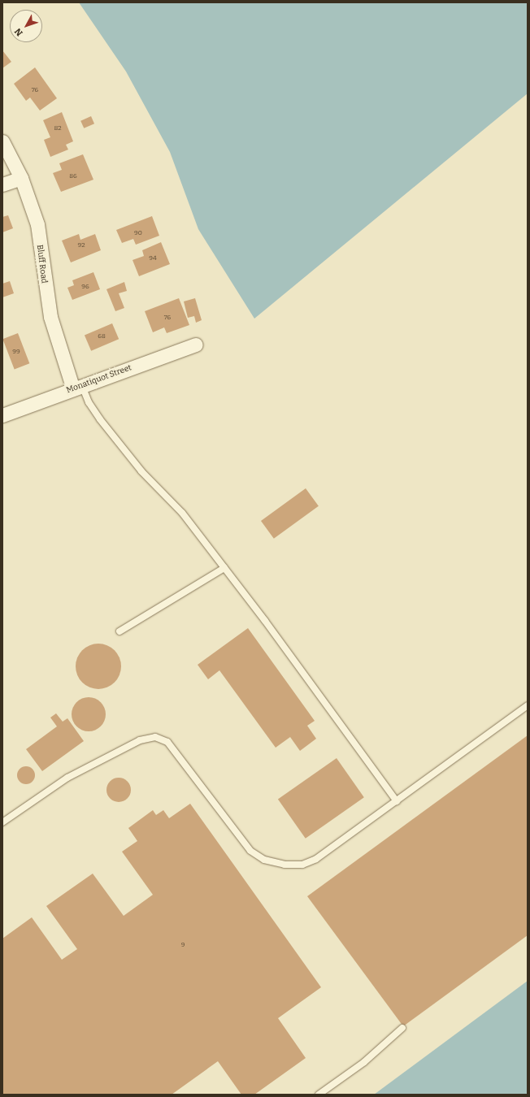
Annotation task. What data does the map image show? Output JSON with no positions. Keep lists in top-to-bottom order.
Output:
{
  "streets": {
    "street": ["Bluff Road", "Monatiquot Street"]
  },
  "crossings": [
    ["Bluff Road", "Monatiquot Street"]
  ],
  "house_numbers": [
    "76",
    "82",
    "86",
    "90",
    "92",
    "94",
    "96",
    "76",
    "68",
    "99",
    "9"
  ],
  "north": "bottom left"
}
